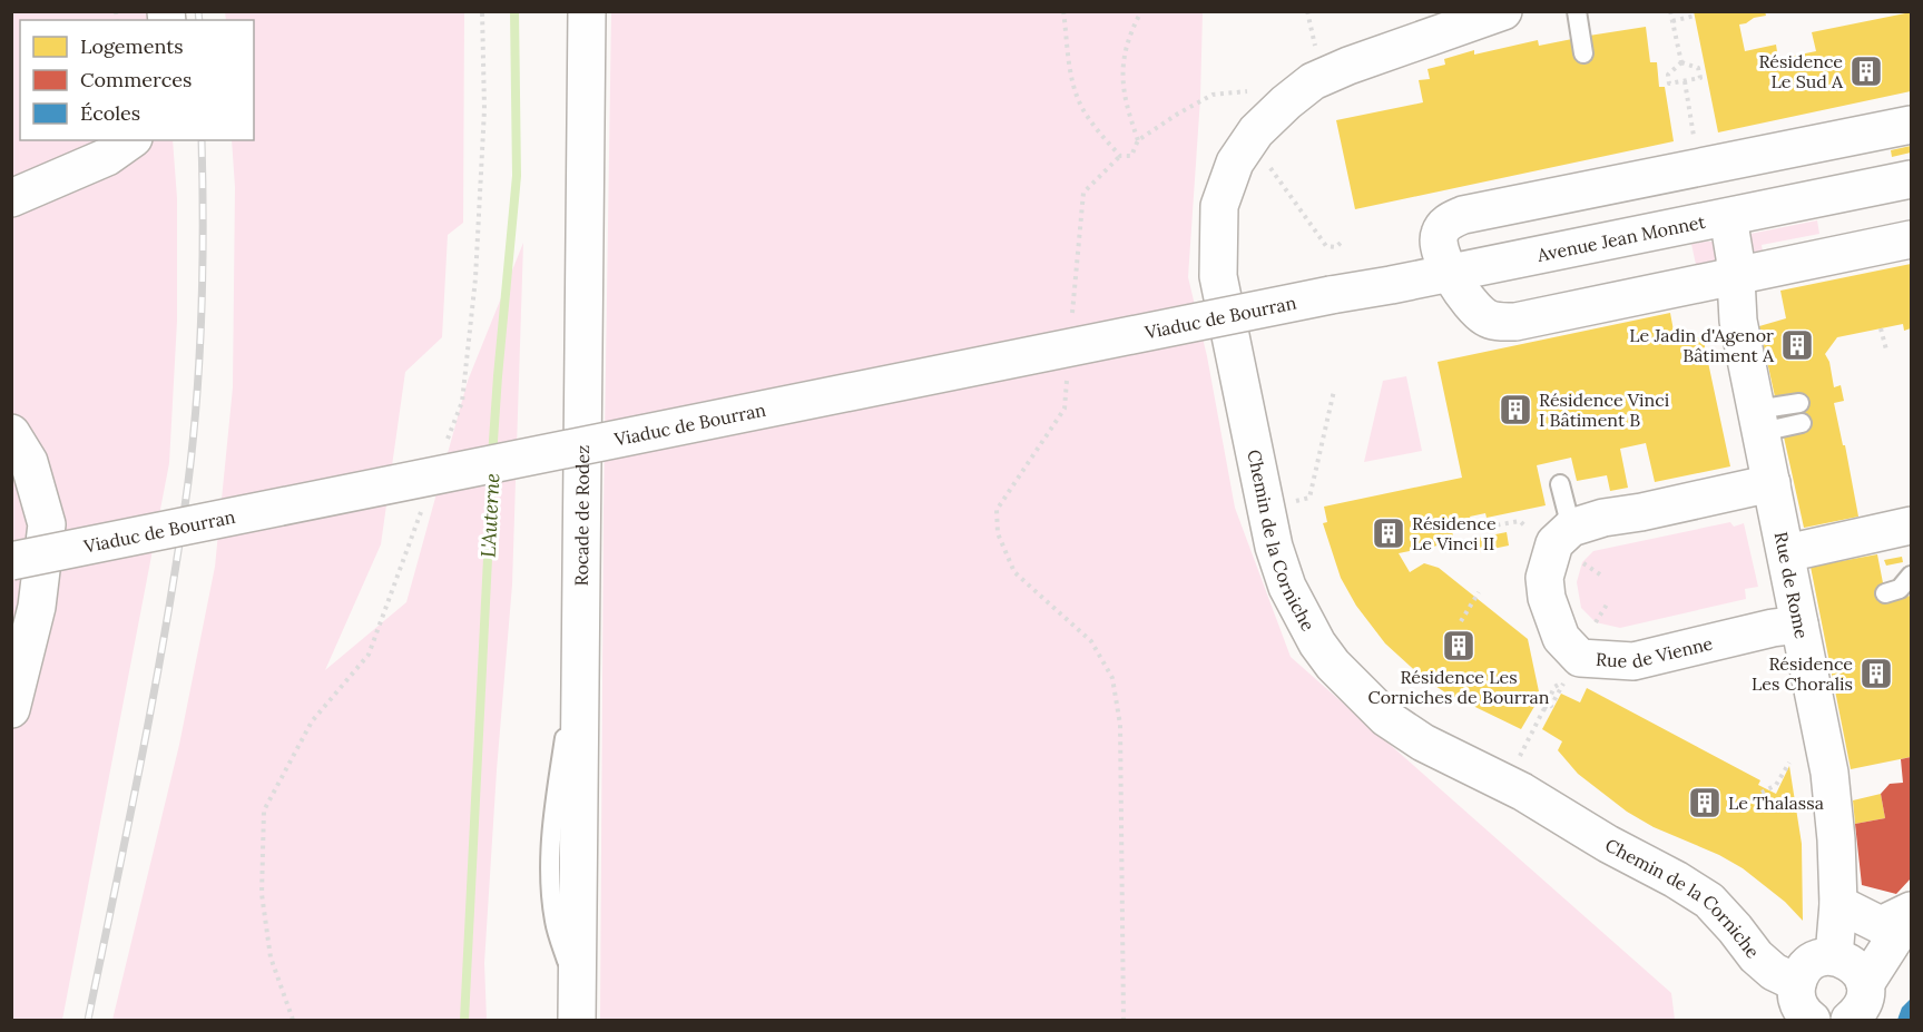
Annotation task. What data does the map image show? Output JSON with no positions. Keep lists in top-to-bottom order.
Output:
{
  "streets": {
    "street": [
      "Avenue Jean Monnet",
      "Viaduc de Bourran",
      "Rocade de Rodez",
      "Chemin de la Corniche",
      "Rue de Rome",
      "Rue de Vienne"
    ]
  },
  "crossings": [
    ["Avenue Jean Monnet", "Viaduc de Bourran"],
    ["Avenue Jean Monnet", "Rue de Rome"],
    ["Rue de Rome", "Rue de Vienne"]
  ],
  "water": ["L'Auterne"],
  "places": {
    "building": [
      "Résidence Le Sud A",
      "Le Jadin d'Agenor Bâtiment A",
      "Résidence Vinci I Bâtiment B",
      "Résidence Le Vinci II",
      "Résidence Les Corniches de Bourran",
      "Résidence Les Choralis",
      "Le Thalassa"
    ]
  },
  "legend": ["Logements", "Commerces", "Écoles"]
}
